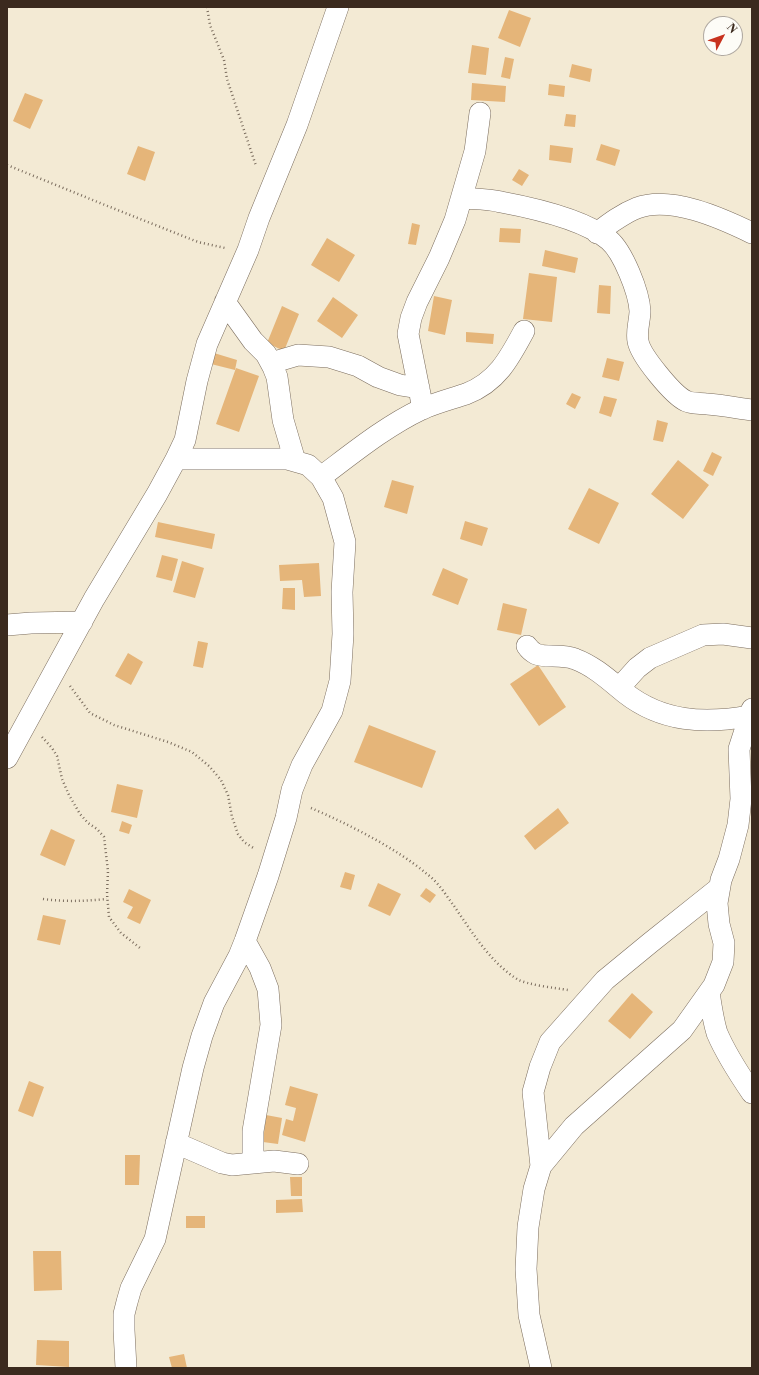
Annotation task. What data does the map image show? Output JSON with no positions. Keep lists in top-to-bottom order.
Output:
{
  "north": "top right"
}
